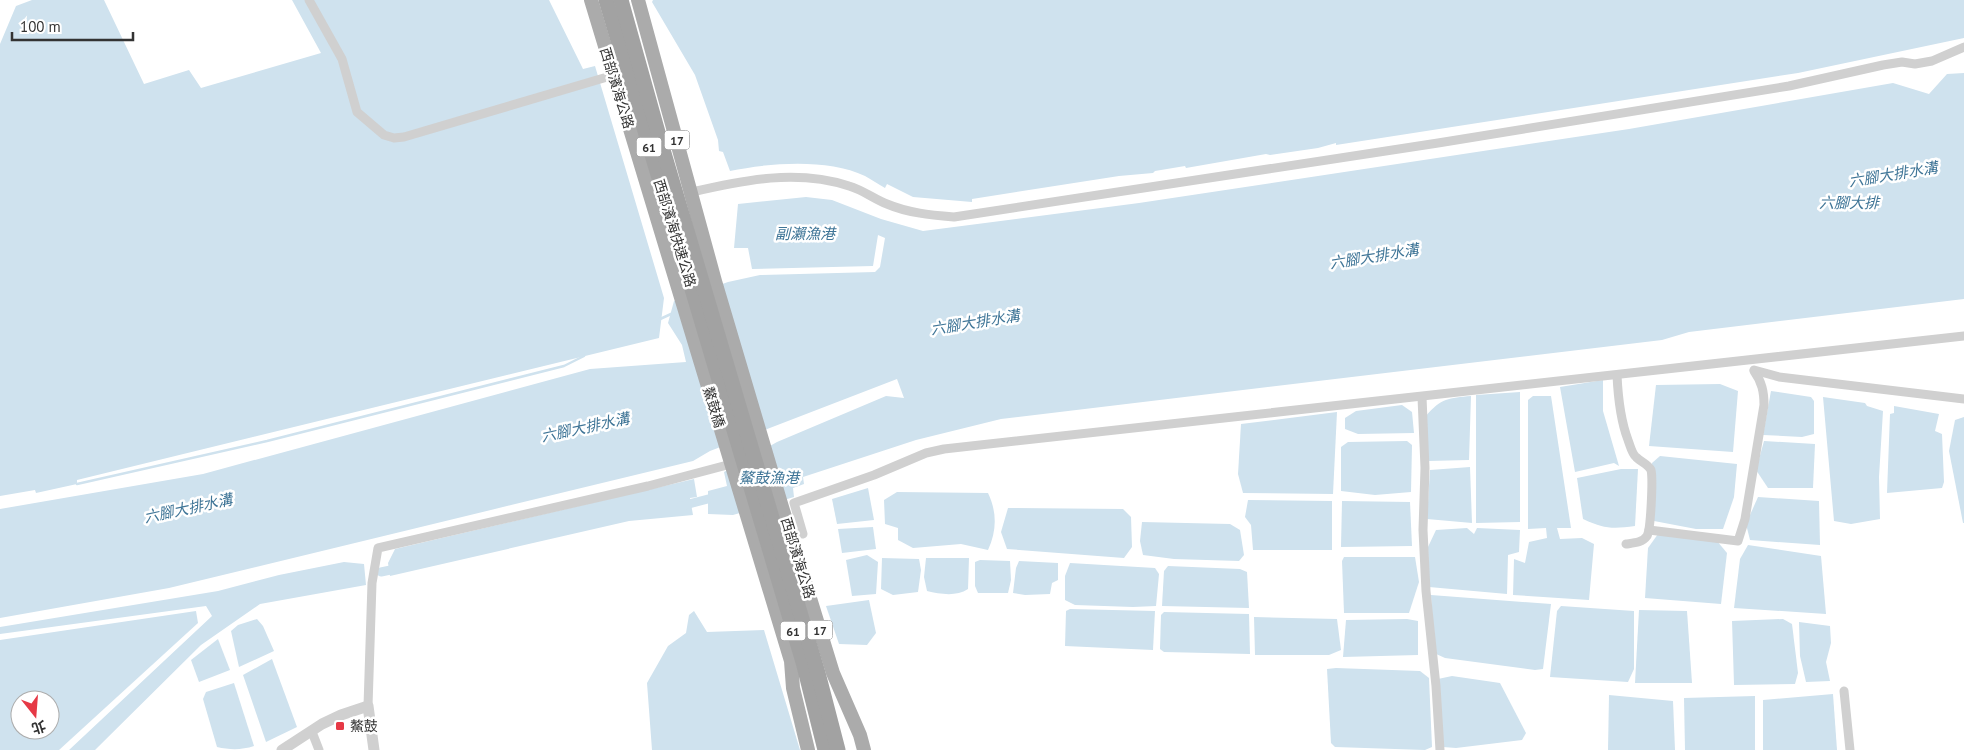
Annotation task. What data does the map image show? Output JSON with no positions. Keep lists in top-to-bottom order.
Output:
{
  "streets": {
    "highway": ["61", "西部濱海快速公路", "鰲鼓橋"],
    "main road": ["西部濱海公路", "17"]
  },
  "crossings": [
    ["西部濱海公路", "17"],
    ["西部濱海公路", "61"],
    ["西部濱海公路", "西部濱海快速公路"],
    ["西部濱海公路", "鰲鼓橋"],
    ["17", "61"],
    ["17", "西部濱海快速公路"],
    ["17", "鰲鼓橋"],
    ["61", "鰲鼓橋"],
    ["西部濱海快速公路", "鰲鼓橋"]
  ],
  "water": [
    "六腳大排水溝",
    "六腳大排",
    "副瀨漁港",
    "鰲鼓漁港"
  ],
  "places": {
    "transit": ["鰲鼓"]
  },
  "scale_bar": "100 m",
  "north": "bottom"
}
